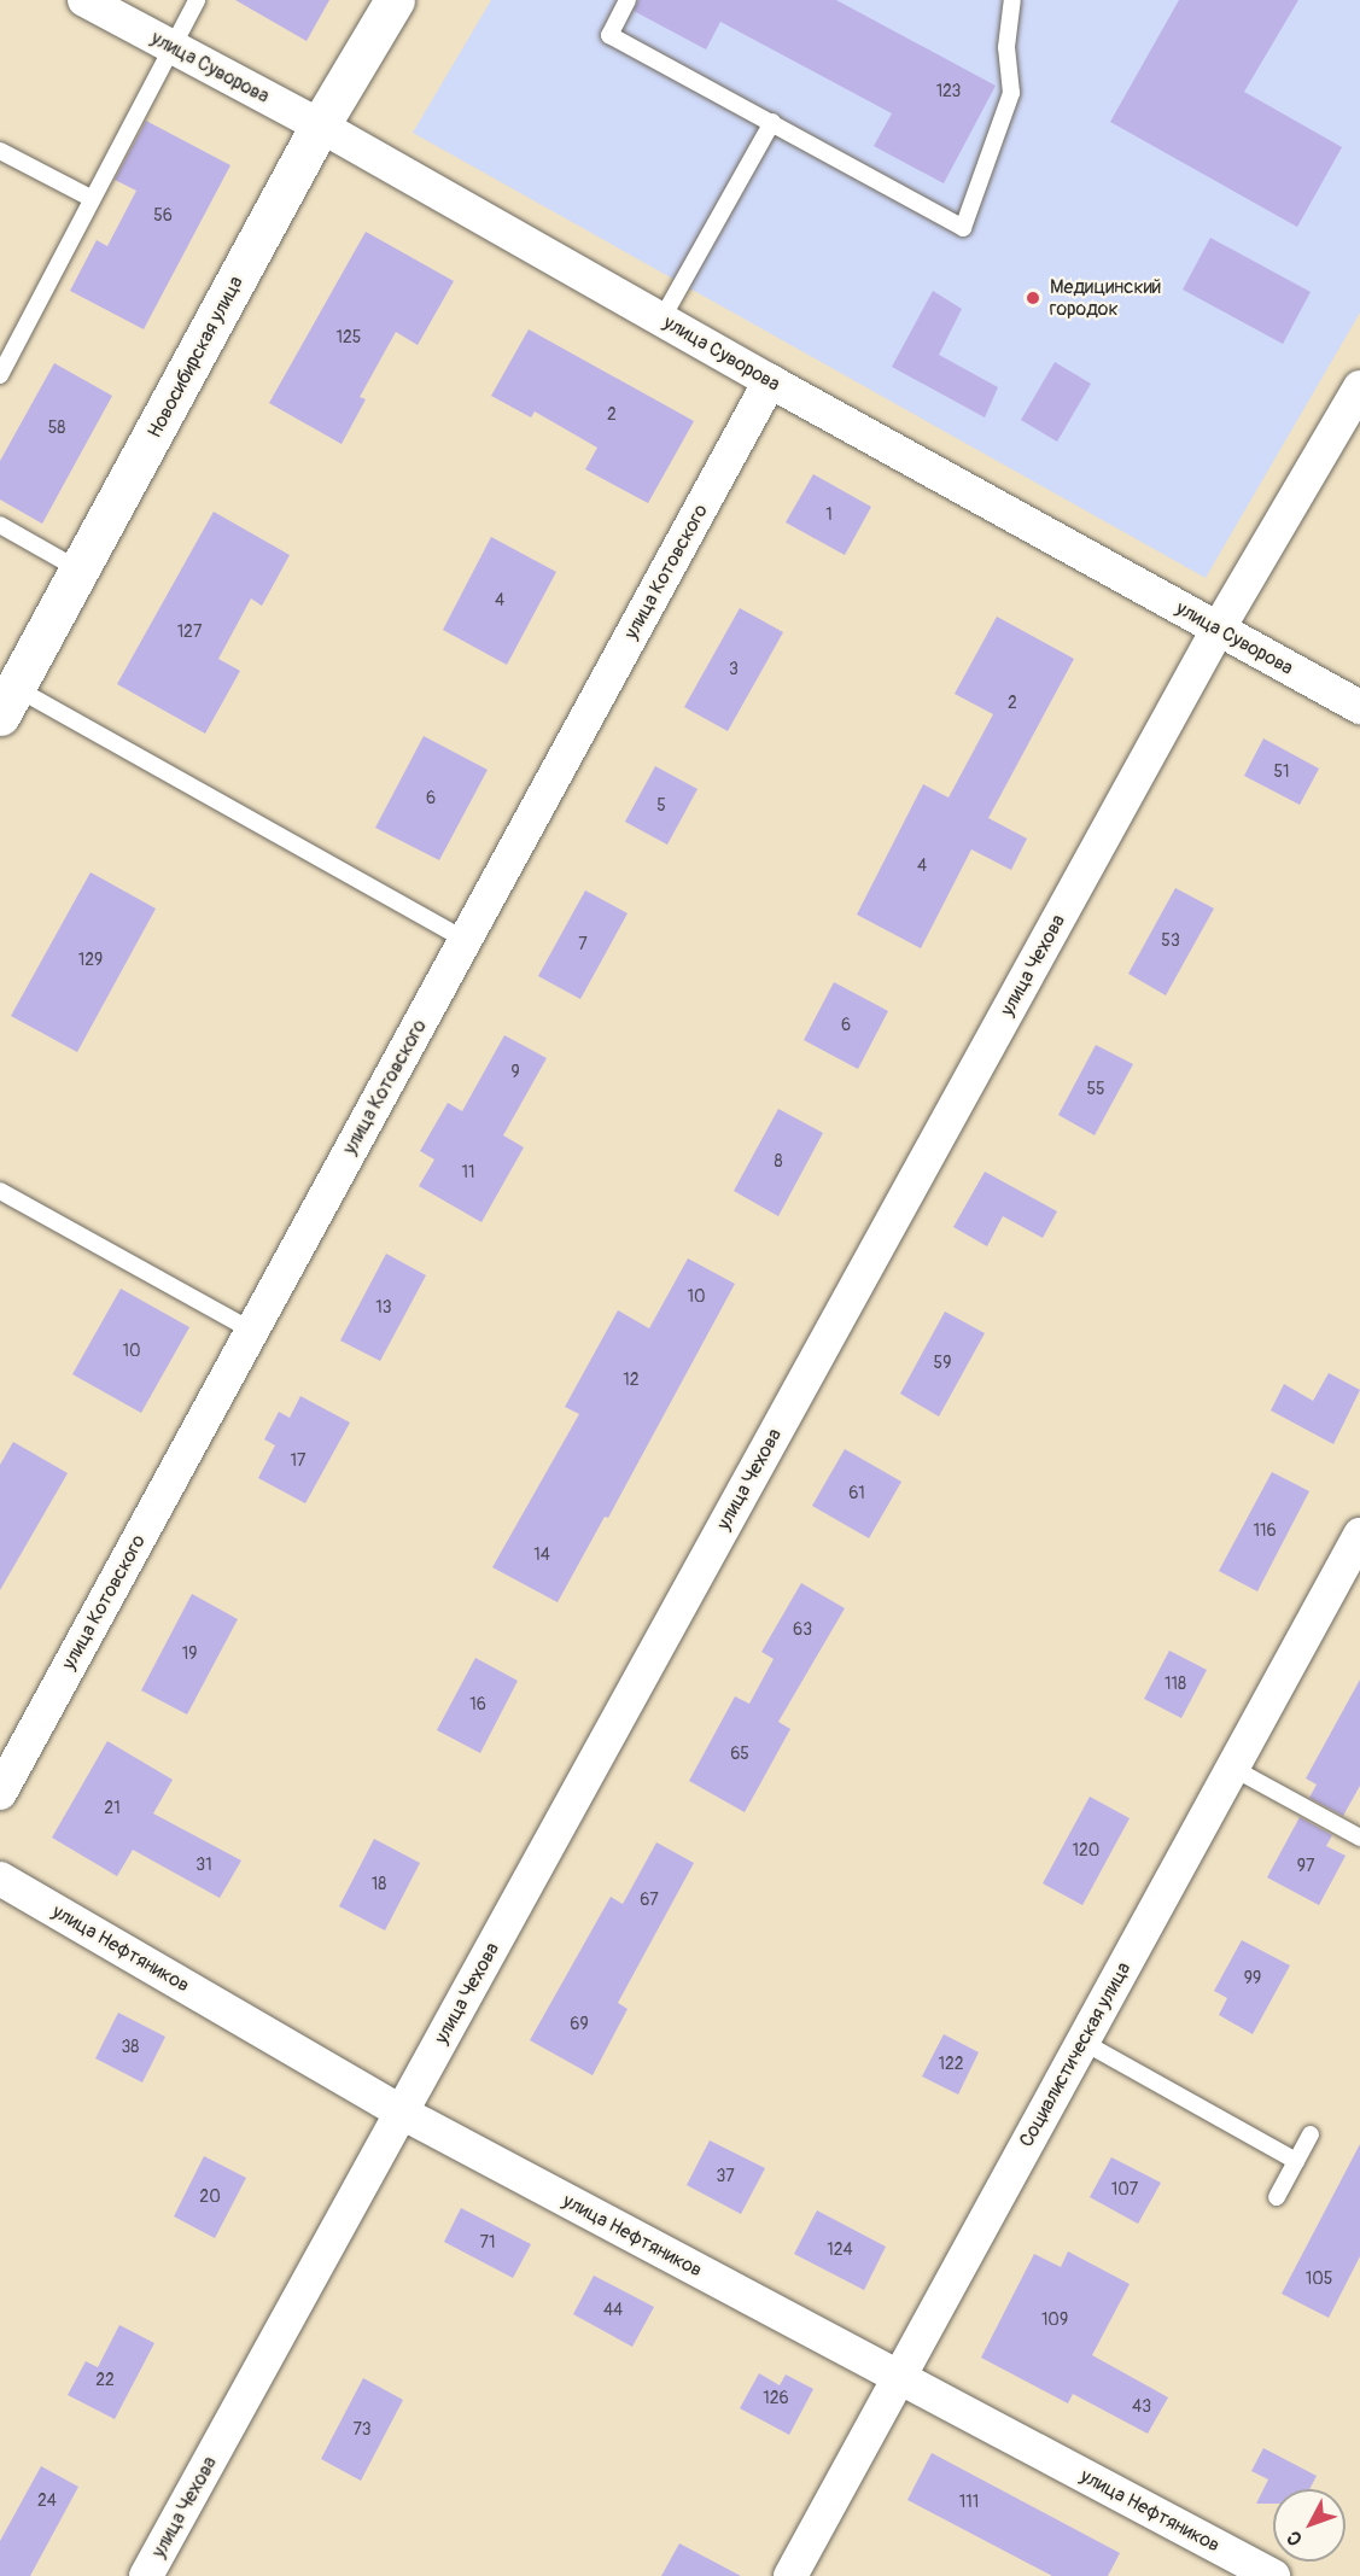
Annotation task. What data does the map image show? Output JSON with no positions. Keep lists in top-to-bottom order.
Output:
{
  "streets": {
    "main road": ["Новосибирская улица"],
    "street": [
      "улица Суворова",
      "улица Котовского",
      "улица Чехова",
      "улица Нефтяников",
      "Социалистическая улица"
    ]
  },
  "crossings": [
    ["улица Суворова", "Новосибирская улица"],
    ["улица Суворова", "улица Котовского"],
    ["улица Суворова", "улица Чехова"],
    ["улица Чехова", "улица Нефтяников"],
    ["улица Нефтяников", "Социалистическая улица"]
  ],
  "places": ["Медицинский городок"],
  "house_numbers": [
    "123",
    "56",
    "125",
    "2",
    "58",
    "1",
    "4",
    "127",
    "3",
    "2",
    "51",
    "6",
    "5",
    "4",
    "53",
    "7",
    "129",
    "6",
    "9",
    "55",
    "8",
    "11",
    "10",
    "13",
    "10",
    "59",
    "12",
    "17",
    "61",
    "116",
    "14",
    "63",
    "19",
    "118",
    "16",
    "65",
    "21",
    "120",
    "31",
    "97",
    "18",
    "67",
    "99",
    "69",
    "38",
    "122",
    "37",
    "107",
    "20",
    "71",
    "124",
    "105",
    "44",
    "109",
    "22",
    "126",
    "43",
    "73",
    "24",
    "111"
  ],
  "north": "bottom left"
}
